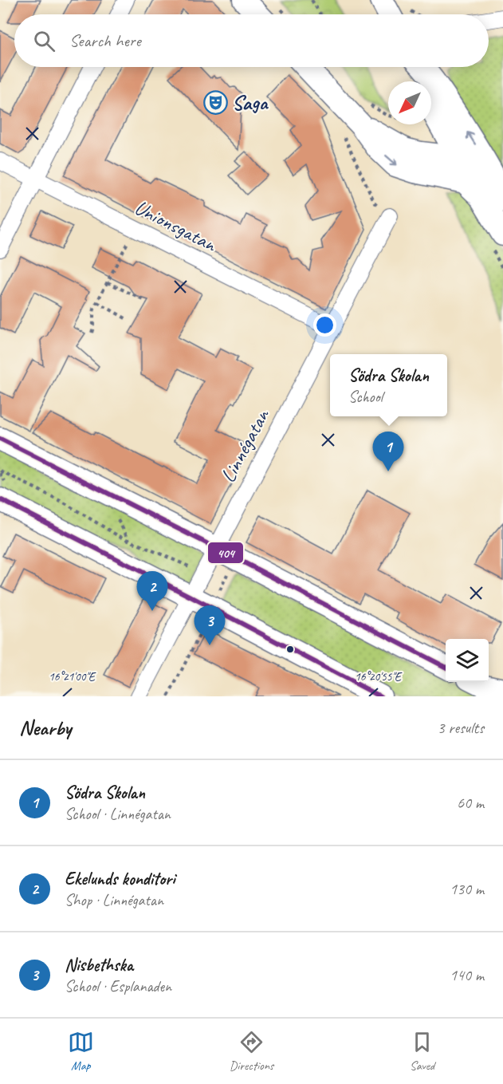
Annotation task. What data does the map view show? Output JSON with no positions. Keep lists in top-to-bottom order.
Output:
{
  "streets": {
    "street": ["Unionsgatan", "Linnégatan"]
  },
  "crossings": [
    ["Unionsgatan", "Linnégatan"]
  ],
  "places": {
    "theatre": ["Saga"]
  },
  "lines": ["transit line 404"],
  "north": "bottom left",
  "page": {
    "search": "Search here",
    "popup": ["Södra Skolan", "School"],
    "pins": ["1", "2", "3"],
    "heading": ["Nearby", "3 results"],
    "list": [
      {
        "mark": "1",
        "name": "Södra Skolan",
        "note": "School · Linnégatan",
        "value": "60 m"
      },
      {
        "mark": "2",
        "name": "Ekelunds konditori",
        "note": "Shop · Linnégatan",
        "value": "130 m"
      },
      {
        "mark": "3",
        "name": "Nisbethska",
        "note": "School · Esplanaden",
        "value": "140 m"
      }
    ],
    "nav": ["Map", "Directions", "Saved"]
  },
  "coordinates": ["16°21'00\"E", "16°20'55\"E"]
}
